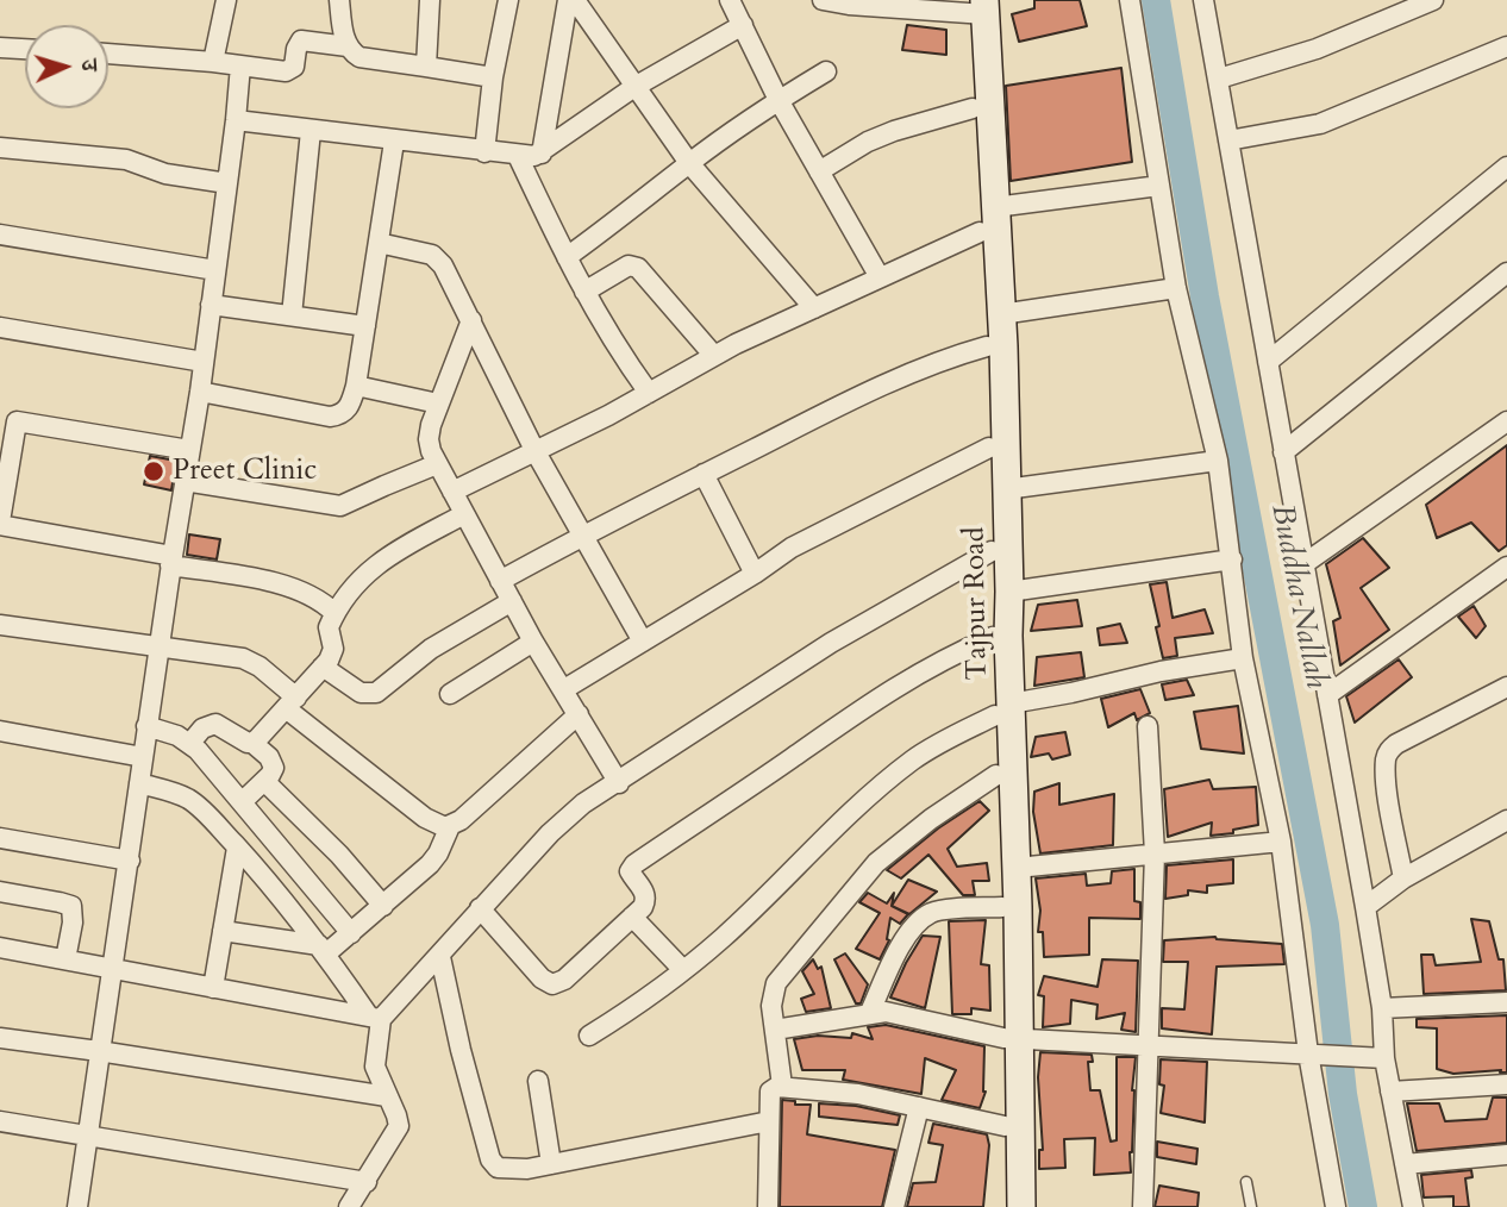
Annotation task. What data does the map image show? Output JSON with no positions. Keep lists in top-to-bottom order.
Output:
{
  "streets": {
    "main road": ["Tajpur Road"]
  },
  "water": ["Buddha Nallah"],
  "places": ["Preet Clinic"],
  "north": "right"
}
